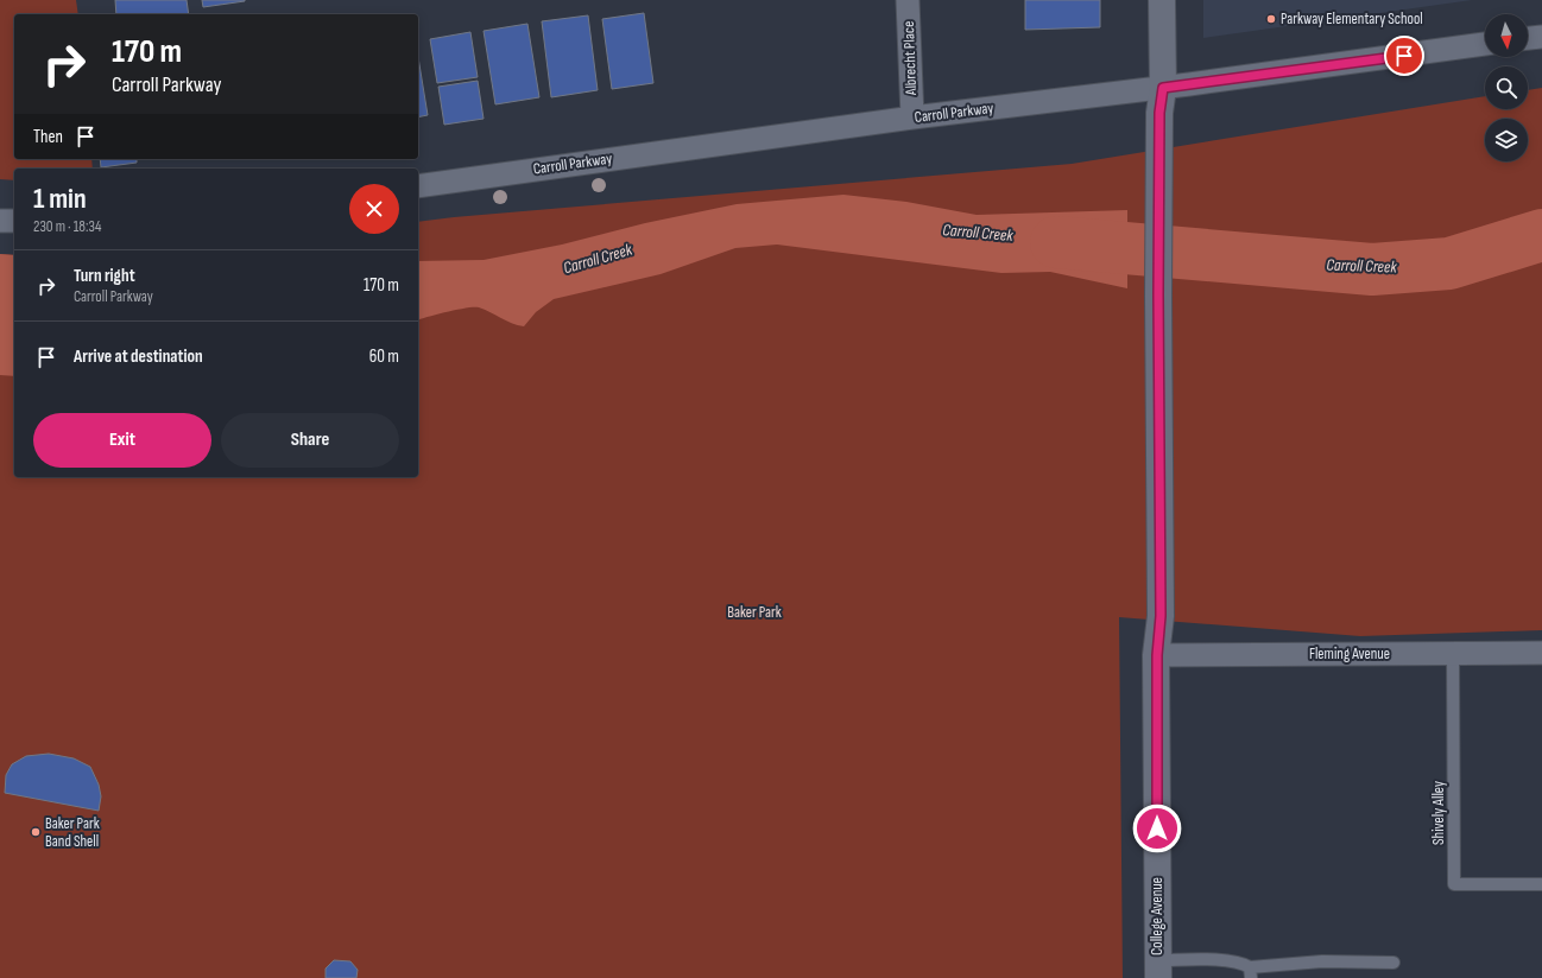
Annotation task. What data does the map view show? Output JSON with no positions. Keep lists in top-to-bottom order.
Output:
{
  "streets": {
    "street": [
      "Albrecht Place",
      "Carroll Parkway",
      "Fleming Avenue",
      "College Avenue"
    ],
    "lane": ["Shively Alley"]
  },
  "crossings": [
    ["Albrecht Place", "Carroll Parkway"],
    ["Carroll Parkway", "College Avenue"],
    ["Fleming Avenue", "Shively Alley"],
    ["Fleming Avenue", "College Avenue"]
  ],
  "water": ["Carroll Creek"],
  "parks": ["Baker Park"],
  "places": ["Parkway Elementary School", "Baker Park Band Shell"],
  "north": "bottom",
  "page": {
    "turn": ["170 m", "Carroll Parkway"],
    "then": "Then",
    "heading": ["1 min", "230 m · 18:34"],
    "list": [
      {
        "name": "Turn right",
        "note": "Carroll Parkway",
        "value": "170 m"
      },
      {
        "name": "Arrive at destination",
        "value": "60 m"
      }
    ],
    "buttons": ["Exit", "Share"]
  }
}
